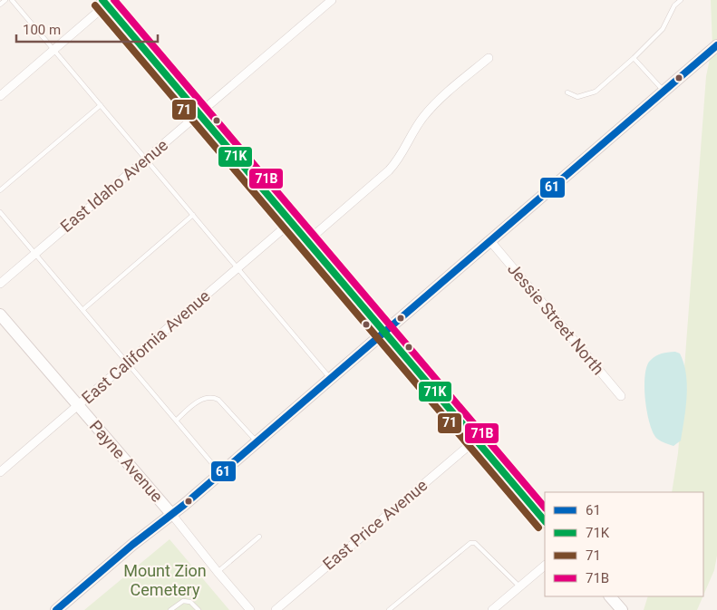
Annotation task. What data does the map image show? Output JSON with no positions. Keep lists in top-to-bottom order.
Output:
{
  "streets": {
    "street": [
      "East Idaho Avenue",
      "Jessie Street North",
      "East California Avenue",
      "Payne Avenue",
      "East Price Avenue"
    ]
  },
  "crossings": [
    ["East California Avenue", "Payne Avenue"]
  ],
  "parks": ["Mount Zion Cemetery"],
  "lines": [
    "transit line 71K",
    "transit line 71B",
    "transit line 71",
    "transit line 61"
  ],
  "legend": [
    "61",
    "71K",
    "71",
    "71B"
  ],
  "scale_bar": "100 m"
}
